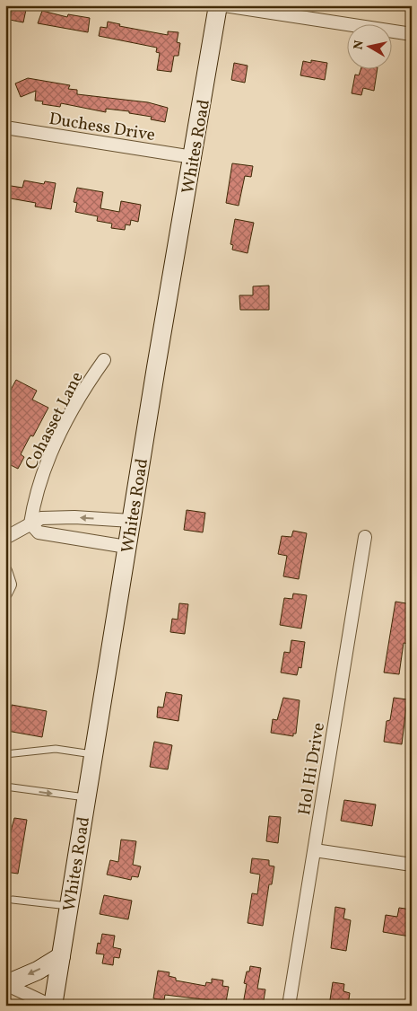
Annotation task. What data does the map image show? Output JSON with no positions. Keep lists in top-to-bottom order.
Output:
{
  "streets": {
    "street": [
      "Duchess Drive",
      "Whites Road",
      "Cohasset Lane",
      "Hol Hi Drive"
    ]
  },
  "crossings": [
    ["Duchess Drive", "Whites Road"]
  ],
  "north": "left"
}
